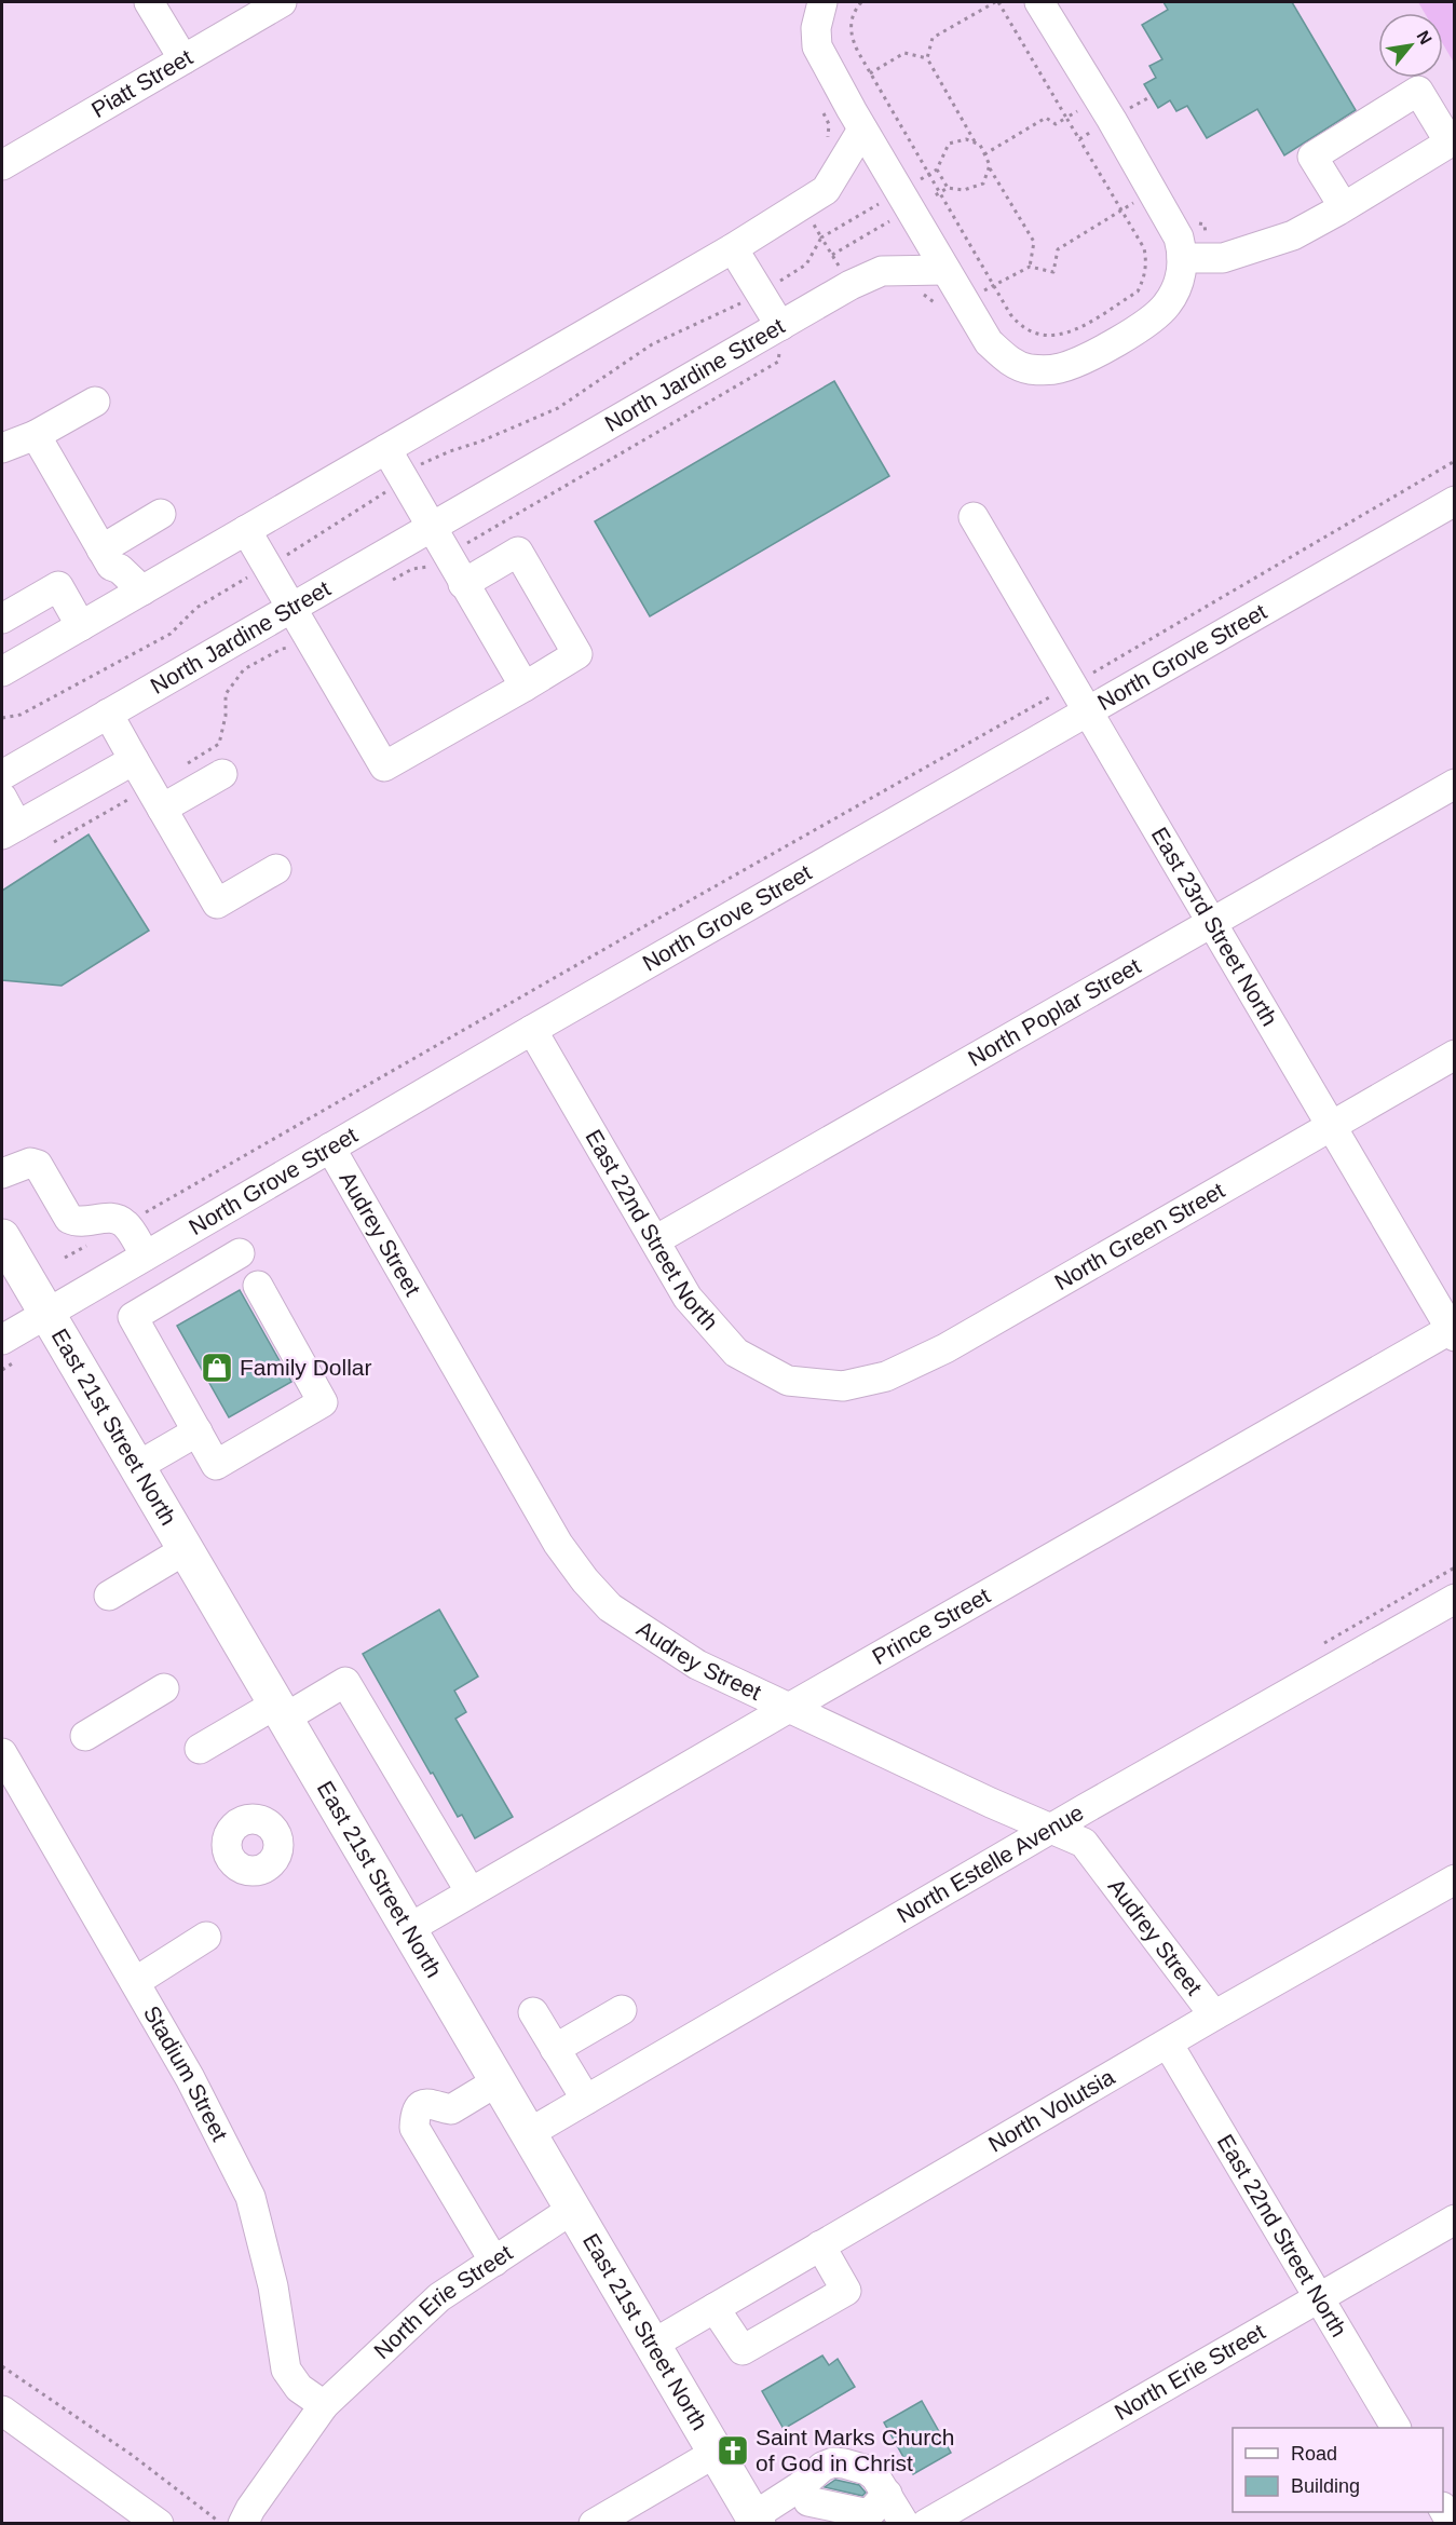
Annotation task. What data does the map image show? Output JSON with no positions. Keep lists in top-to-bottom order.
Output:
{
  "streets": {
    "main road": ["East 21st Street North"],
    "street": [
      "Piatt Street",
      "North Jardine Street",
      "North Grove Street",
      "East 23rd Street North",
      "North Poplar Street",
      "East 22nd Street North",
      "Audrey Street",
      "North Green Street",
      "Prince Street",
      "North Estelle Avenue",
      "Stadium Street",
      "North Volutsia",
      "North Erie Street"
    ]
  },
  "crossings": [
    ["North Grove Street", "East 23rd Street North"],
    ["North Grove Street", "East 22nd Street North"],
    ["North Grove Street", "Audrey Street"],
    ["North Grove Street", "East 21st Street North"],
    ["East 23rd Street North", "North Poplar Street"],
    ["East 23rd Street North", "North Green Street"],
    ["East 23rd Street North", "Prince Street"],
    ["North Poplar Street", "East 22nd Street North"],
    ["East 22nd Street North", "North Green Street"],
    ["East 22nd Street North", "North Volutsia"],
    ["East 22nd Street North", "North Erie Street"],
    ["Audrey Street", "Prince Street"],
    ["Audrey Street", "North Estelle Avenue"],
    ["Audrey Street", "North Volutsia"],
    ["East 21st Street North", "Prince Street"],
    ["East 21st Street North", "North Estelle Avenue"],
    ["East 21st Street North", "North Volutsia"],
    ["East 21st Street North", "North Erie Street"],
    ["Stadium Street", "North Erie Street"]
  ],
  "places": {
    "shop": ["Family Dollar"],
    "church": ["Saint Marks Church of God in Christ"]
  },
  "legend": ["Road", "Building"],
  "north": "top right"
}
